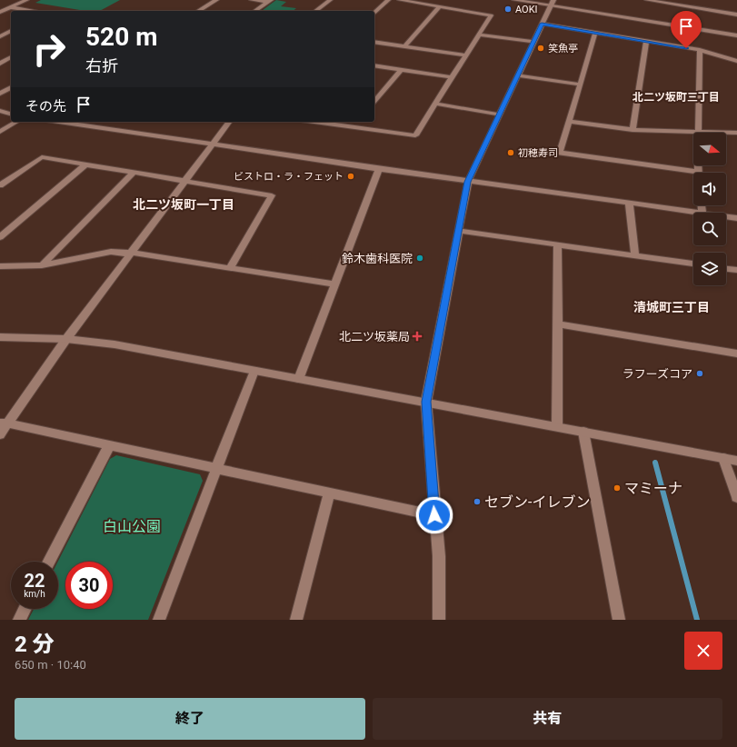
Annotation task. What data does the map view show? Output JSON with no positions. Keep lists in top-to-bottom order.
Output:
{
  "districts": ["北二ツ坂町三丁目", "北二ツ坂町一丁目", "清城町三丁目"],
  "parks": ["白山公園"],
  "places": {
    "other": [
      "AOKI",
      "笑魚亭",
      "初穂寿司",
      "ビストロ・ラ・フェット",
      "鈴木歯科医院",
      "ラフーズコア",
      "マミーナ",
      "セブン-イレブン"
    ],
    "health": ["北二ツ坂薬局"]
  },
  "north": "right",
  "page": {
    "turn": ["520 m", "右折"],
    "then": "その先",
    "speed": "22 km/h",
    "limit": "30",
    "heading": ["2 分", "650 m · 10:40"],
    "buttons": ["終了", "共有"]
  }
}
